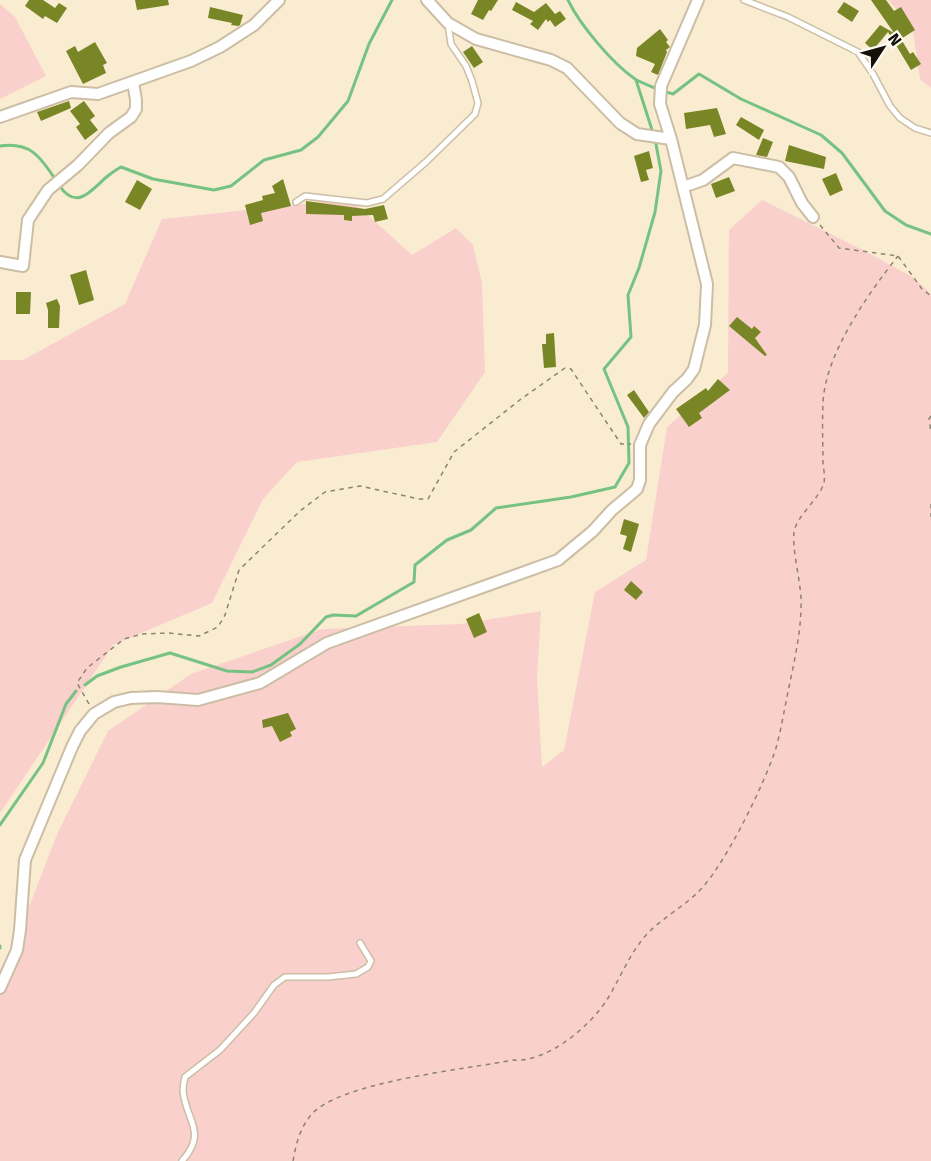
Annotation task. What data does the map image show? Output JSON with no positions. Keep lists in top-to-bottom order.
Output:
{
  "north": "top right"
}
